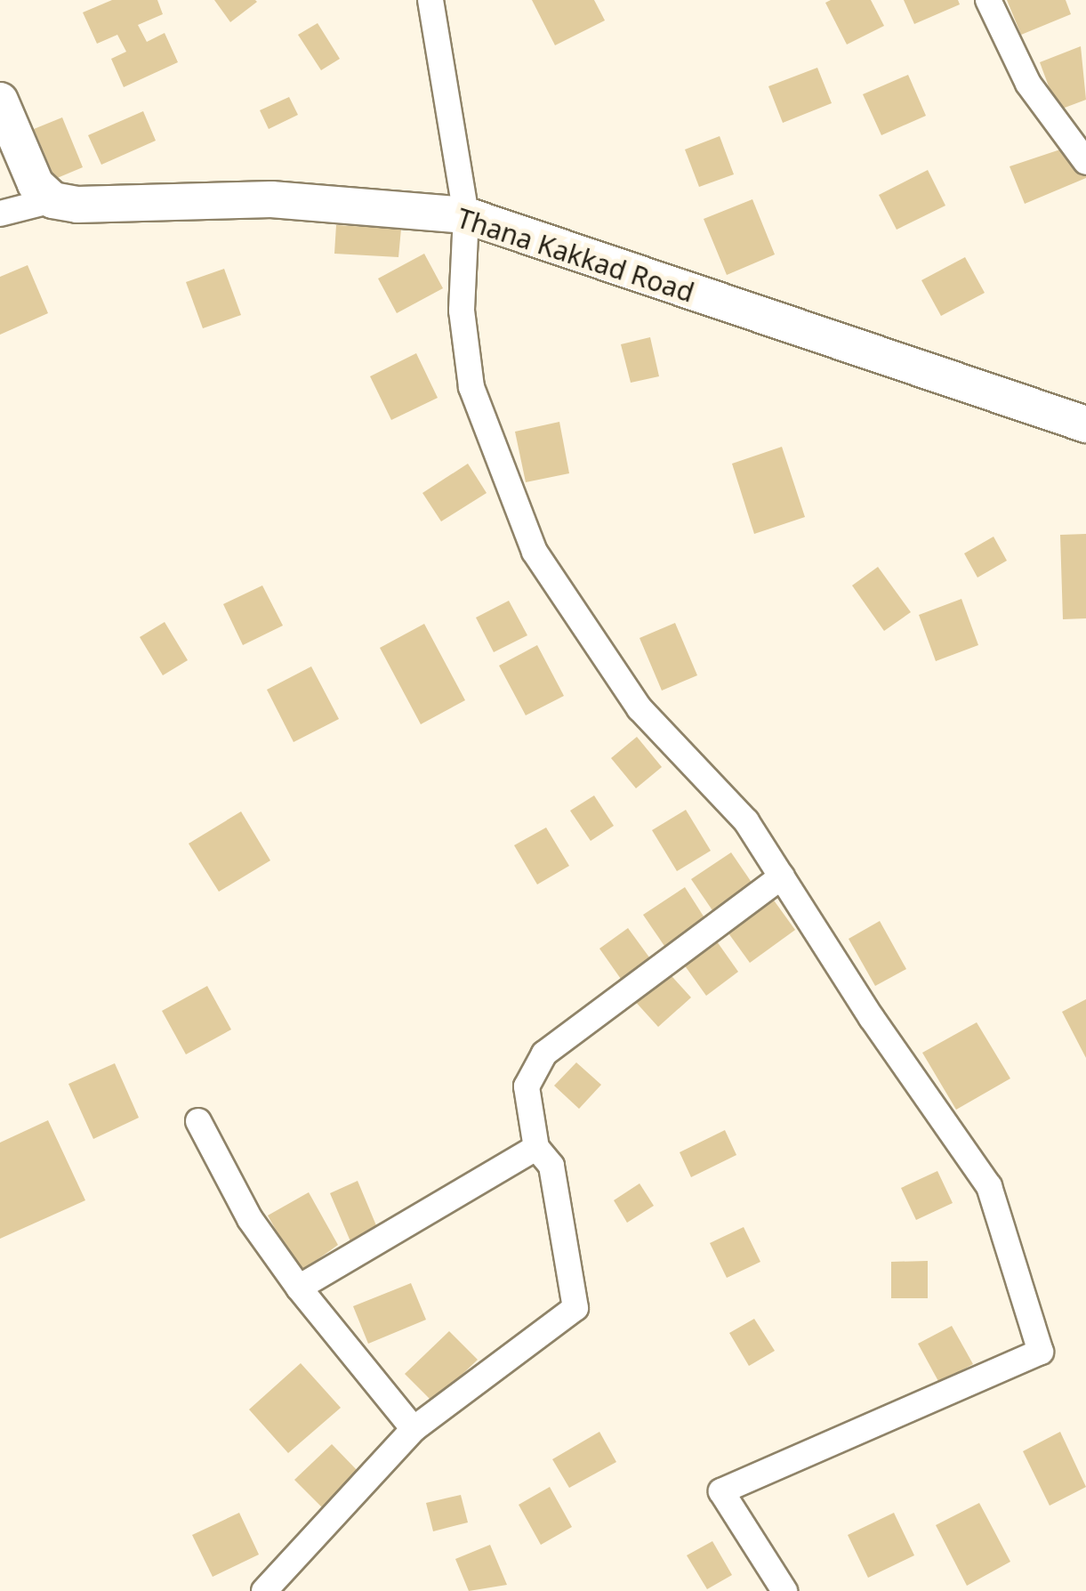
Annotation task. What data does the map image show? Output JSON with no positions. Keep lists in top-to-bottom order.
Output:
{
  "streets": {
    "main road": ["Thana Kakkad Road"]
  }
}
